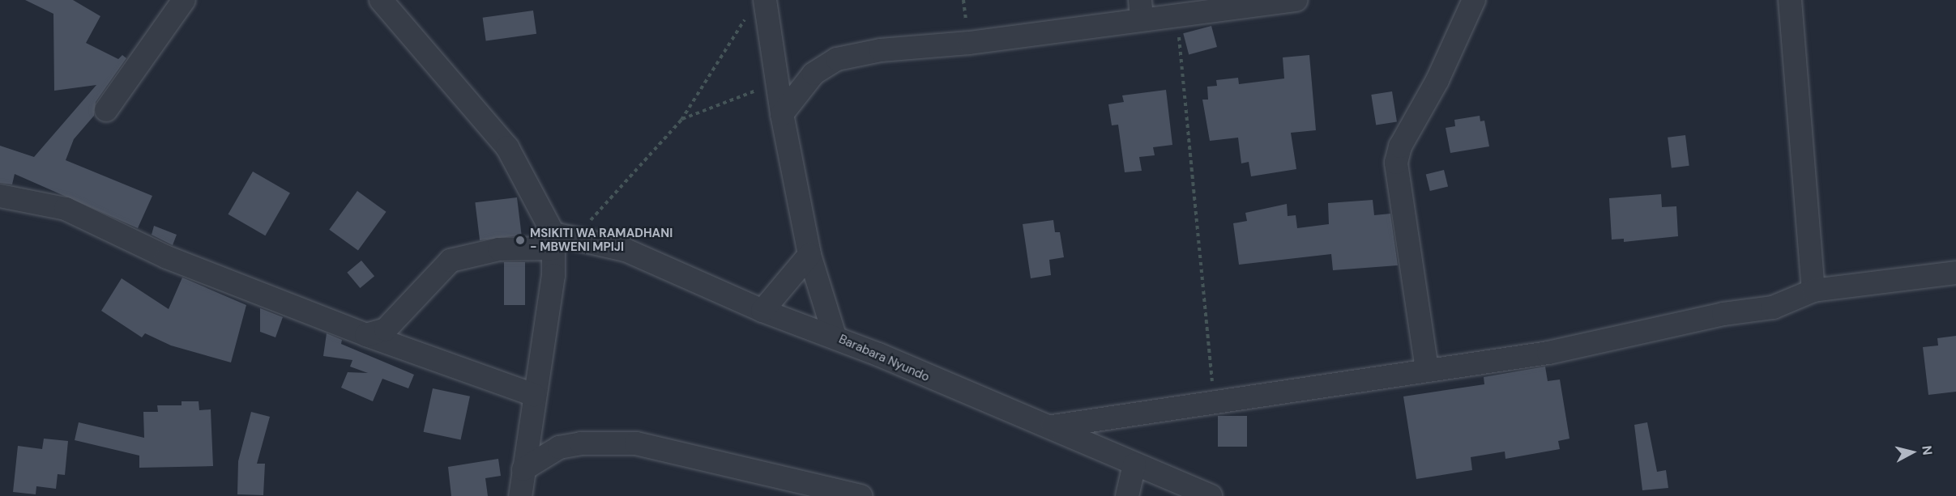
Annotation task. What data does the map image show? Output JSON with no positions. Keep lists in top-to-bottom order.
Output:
{
  "streets": {
    "street": ["Barabara Nyundo"]
  },
  "places": ["MSIKITI WA RAMADHANI - MBWENI MPIJI"],
  "north": "right"
}
